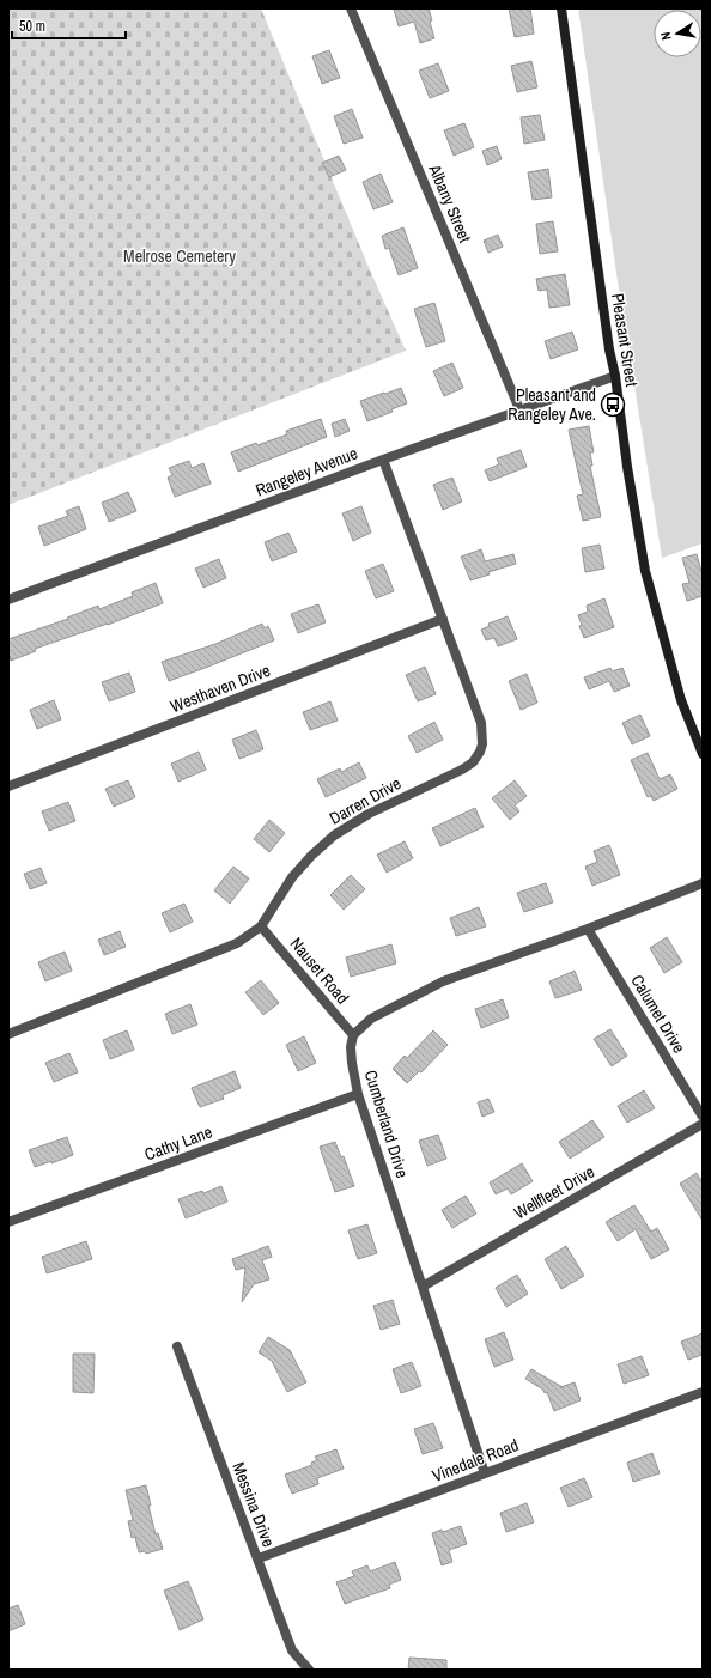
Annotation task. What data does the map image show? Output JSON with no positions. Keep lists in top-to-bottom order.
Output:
{
  "streets": {
    "main road": ["Pleasant Street"],
    "street": [
      "Albany Street",
      "Rangeley Avenue",
      "Westhaven Drive",
      "Darren Drive",
      "Nauset Road",
      "Calumet Drive",
      "Cumberland Drive",
      "Cathy Lane",
      "Wellfleet Drive",
      "Vinedale Road",
      "Messina Drive"
    ]
  },
  "crossings": [
    ["Albany Street", "Rangeley Avenue"],
    ["Pleasant Street", "Rangeley Avenue"],
    ["Rangeley Avenue", "Darren Drive"],
    ["Westhaven Drive", "Darren Drive"],
    ["Darren Drive", "Nauset Road"],
    ["Nauset Road", "Cumberland Drive"],
    ["Cumberland Drive", "Cathy Lane"],
    ["Cumberland Drive", "Wellfleet Drive"],
    ["Cumberland Drive", "Vinedale Road"],
    ["Vinedale Road", "Messina Drive"]
  ],
  "parks": ["Melrose Cemetery"],
  "places": {
    "bus stop": ["Pleasant and Rangeley Ave."]
  },
  "scale_bar": "50 m",
  "north": "left"
}
